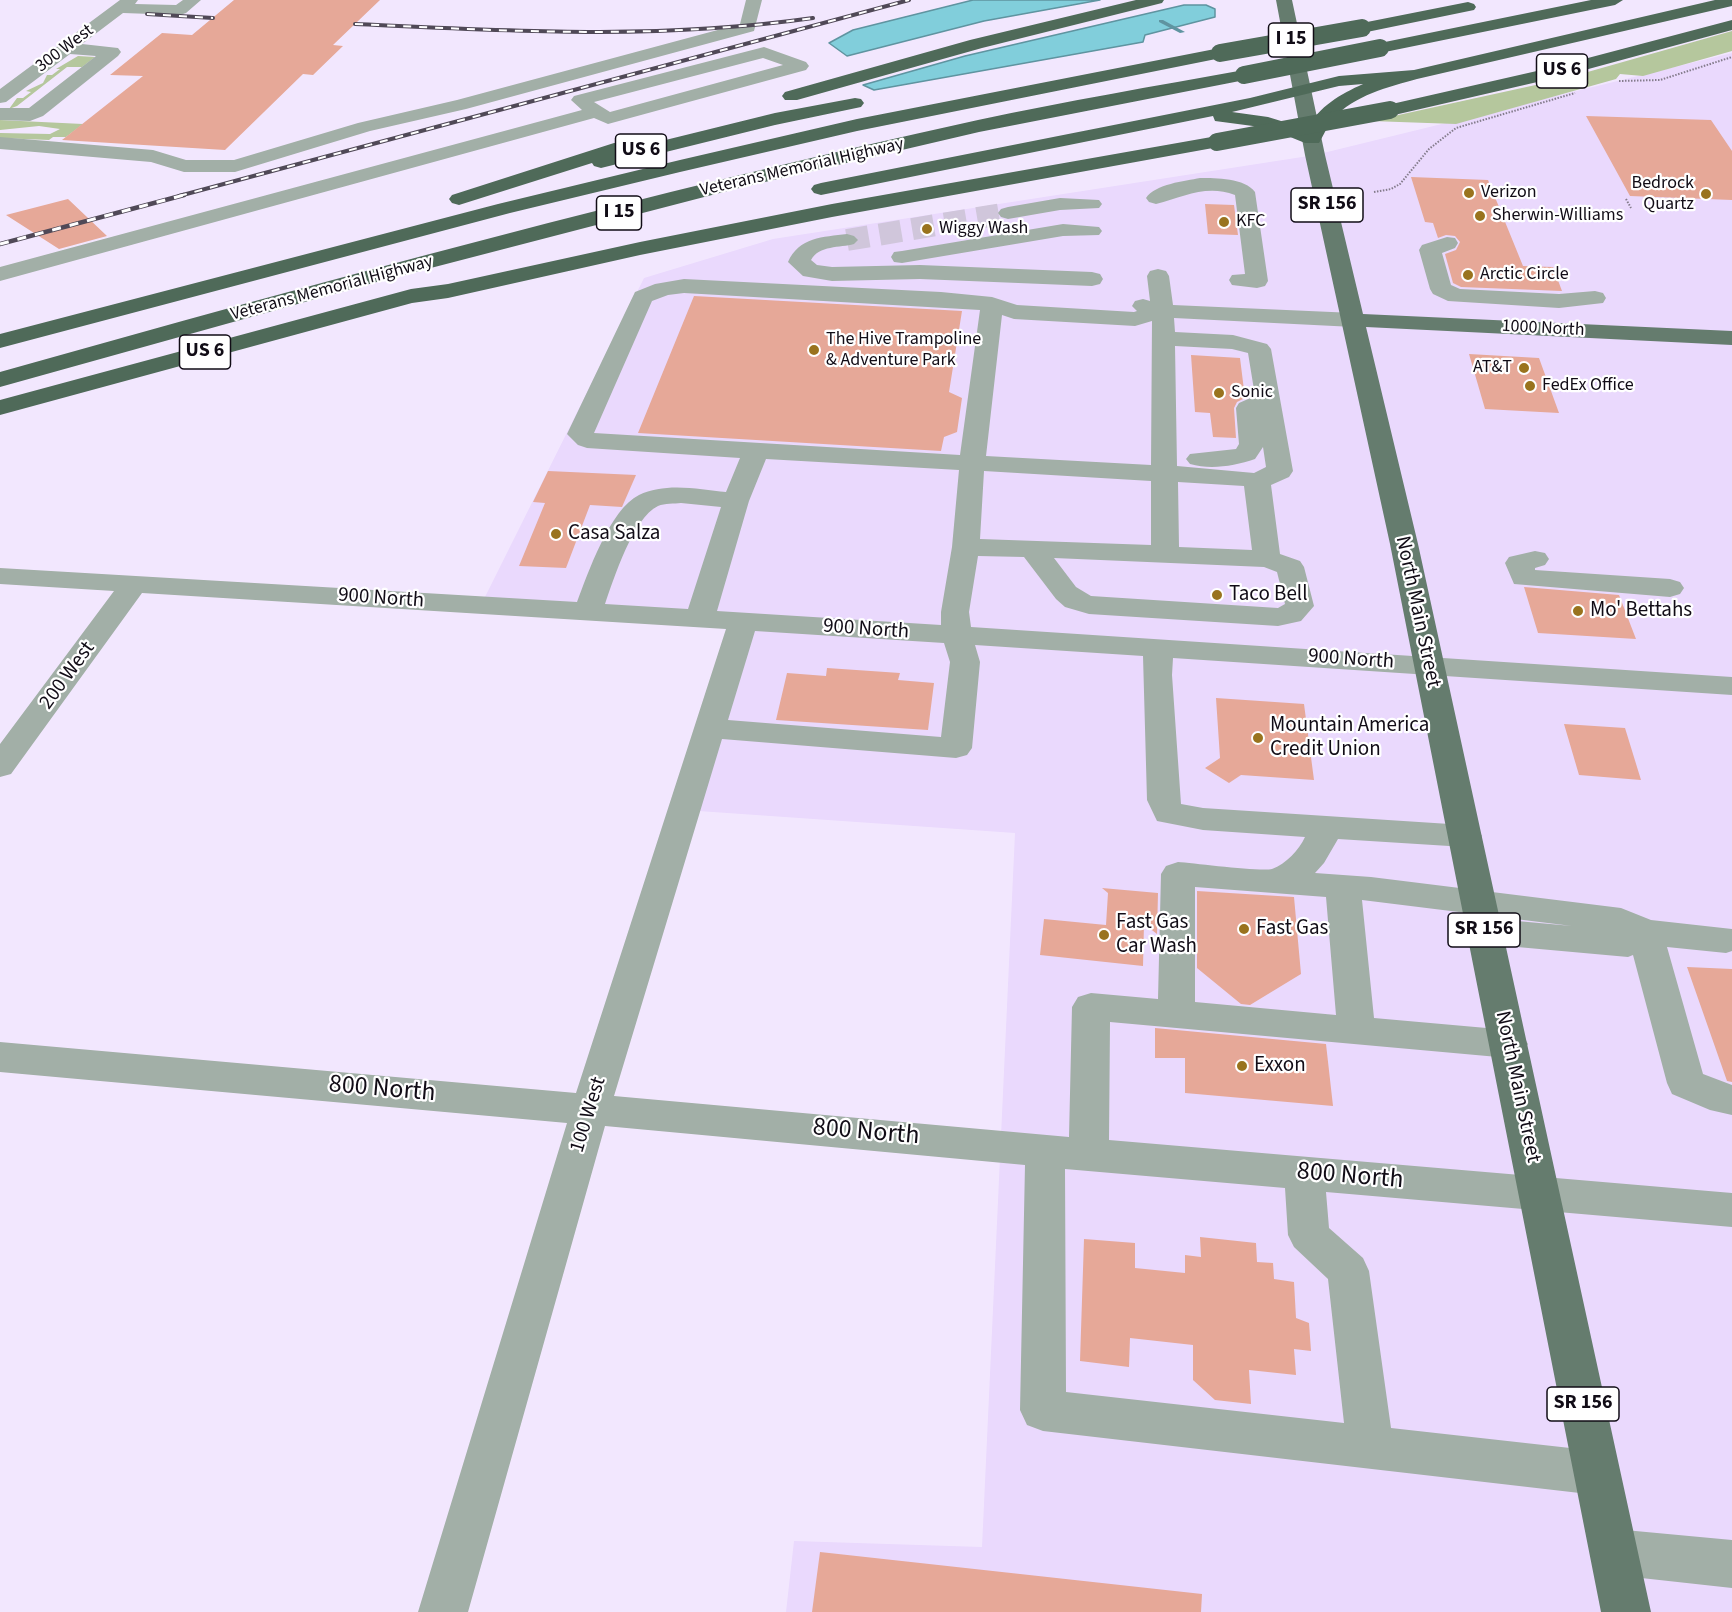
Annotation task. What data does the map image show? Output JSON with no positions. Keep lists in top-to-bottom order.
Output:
{
  "streets": {
    "highway": ["I 15", "US 6", "Veterans Memorial Highway"],
    "main road": ["SR 156", "1000 North", "North Main Street"],
    "street": [
      "300 West",
      "900 North",
      "200 West",
      "800 North",
      "100 West"
    ]
  },
  "crossings": [
    ["US 6", "Veterans Memorial Highway"],
    ["1000 North", "North Main Street"],
    ["900 North", "North Main Street"],
    ["900 North", "200 West"],
    ["900 North", "100 West"],
    ["North Main Street", "800 North"],
    ["800 North", "100 West"]
  ],
  "places": [
    "Verizon",
    "Bedrock Quartz",
    "Sherwin-Williams",
    "KFC",
    "Wiggy Wash",
    "Arctic Circle",
    "The Hive Trampoline & Adventure Park",
    "AT&T",
    "FedEx Office",
    "Sonic",
    "Casa Salza",
    "Taco Bell",
    "Mo' Bettahs",
    "Mountain America Credit Union",
    "Fast Gas",
    "Fast Gas Car Wash",
    "Exxon"
  ]
}
